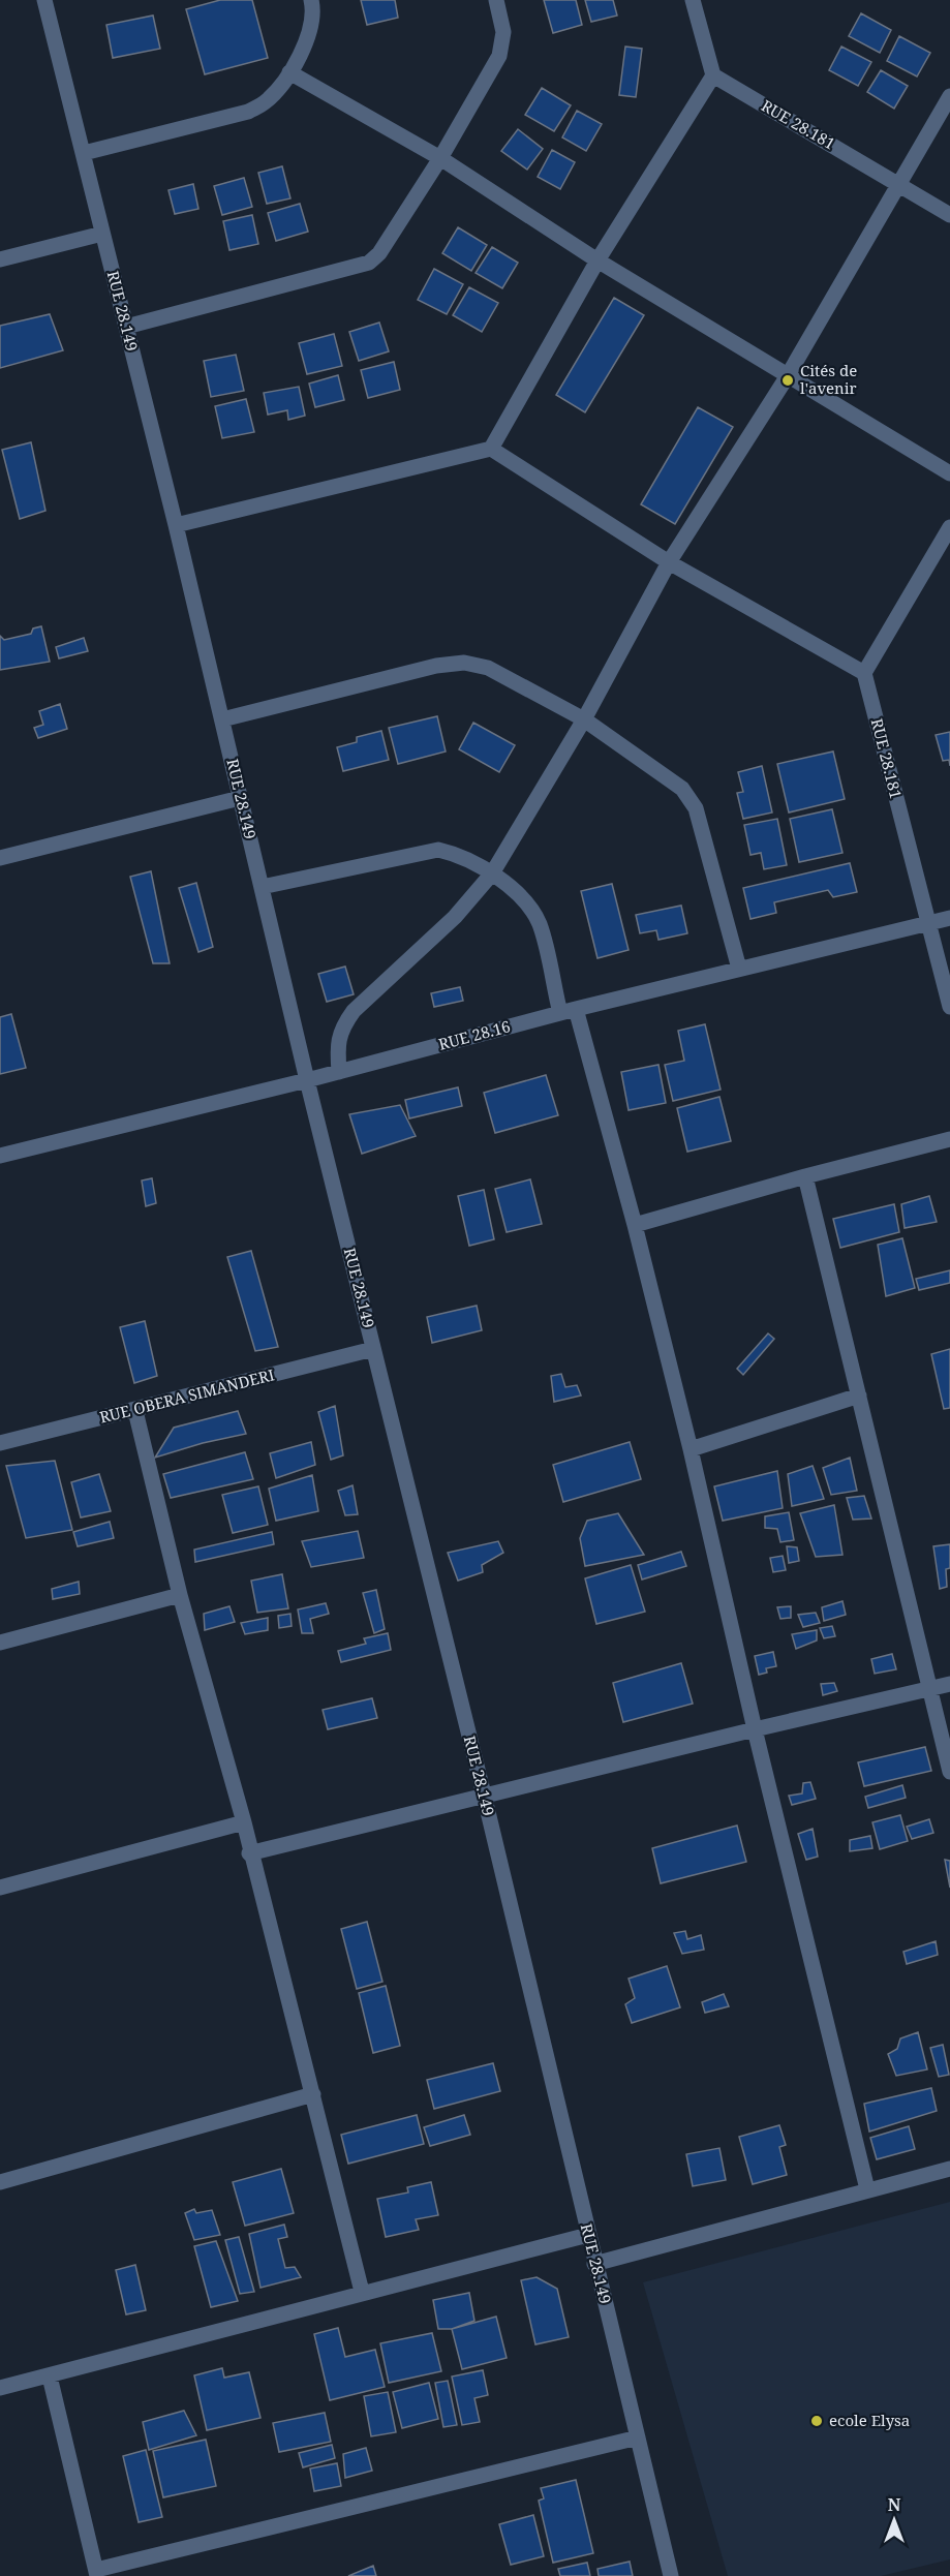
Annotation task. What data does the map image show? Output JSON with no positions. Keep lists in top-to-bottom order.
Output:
{
  "streets": {
    "street": [
      "RUE 28.181",
      "RUE 28.149",
      "RUE 28.16",
      "RUE OBERA SIMANDERI"
    ]
  },
  "crossings": [
    ["RUE 28.181", "RUE 28.16"],
    ["RUE 28.149", "RUE 28.16"],
    ["RUE 28.149", "RUE OBERA SIMANDERI"]
  ],
  "places": ["Cités de l'avenir", "ecole Elysa"],
  "north": "top"
}
